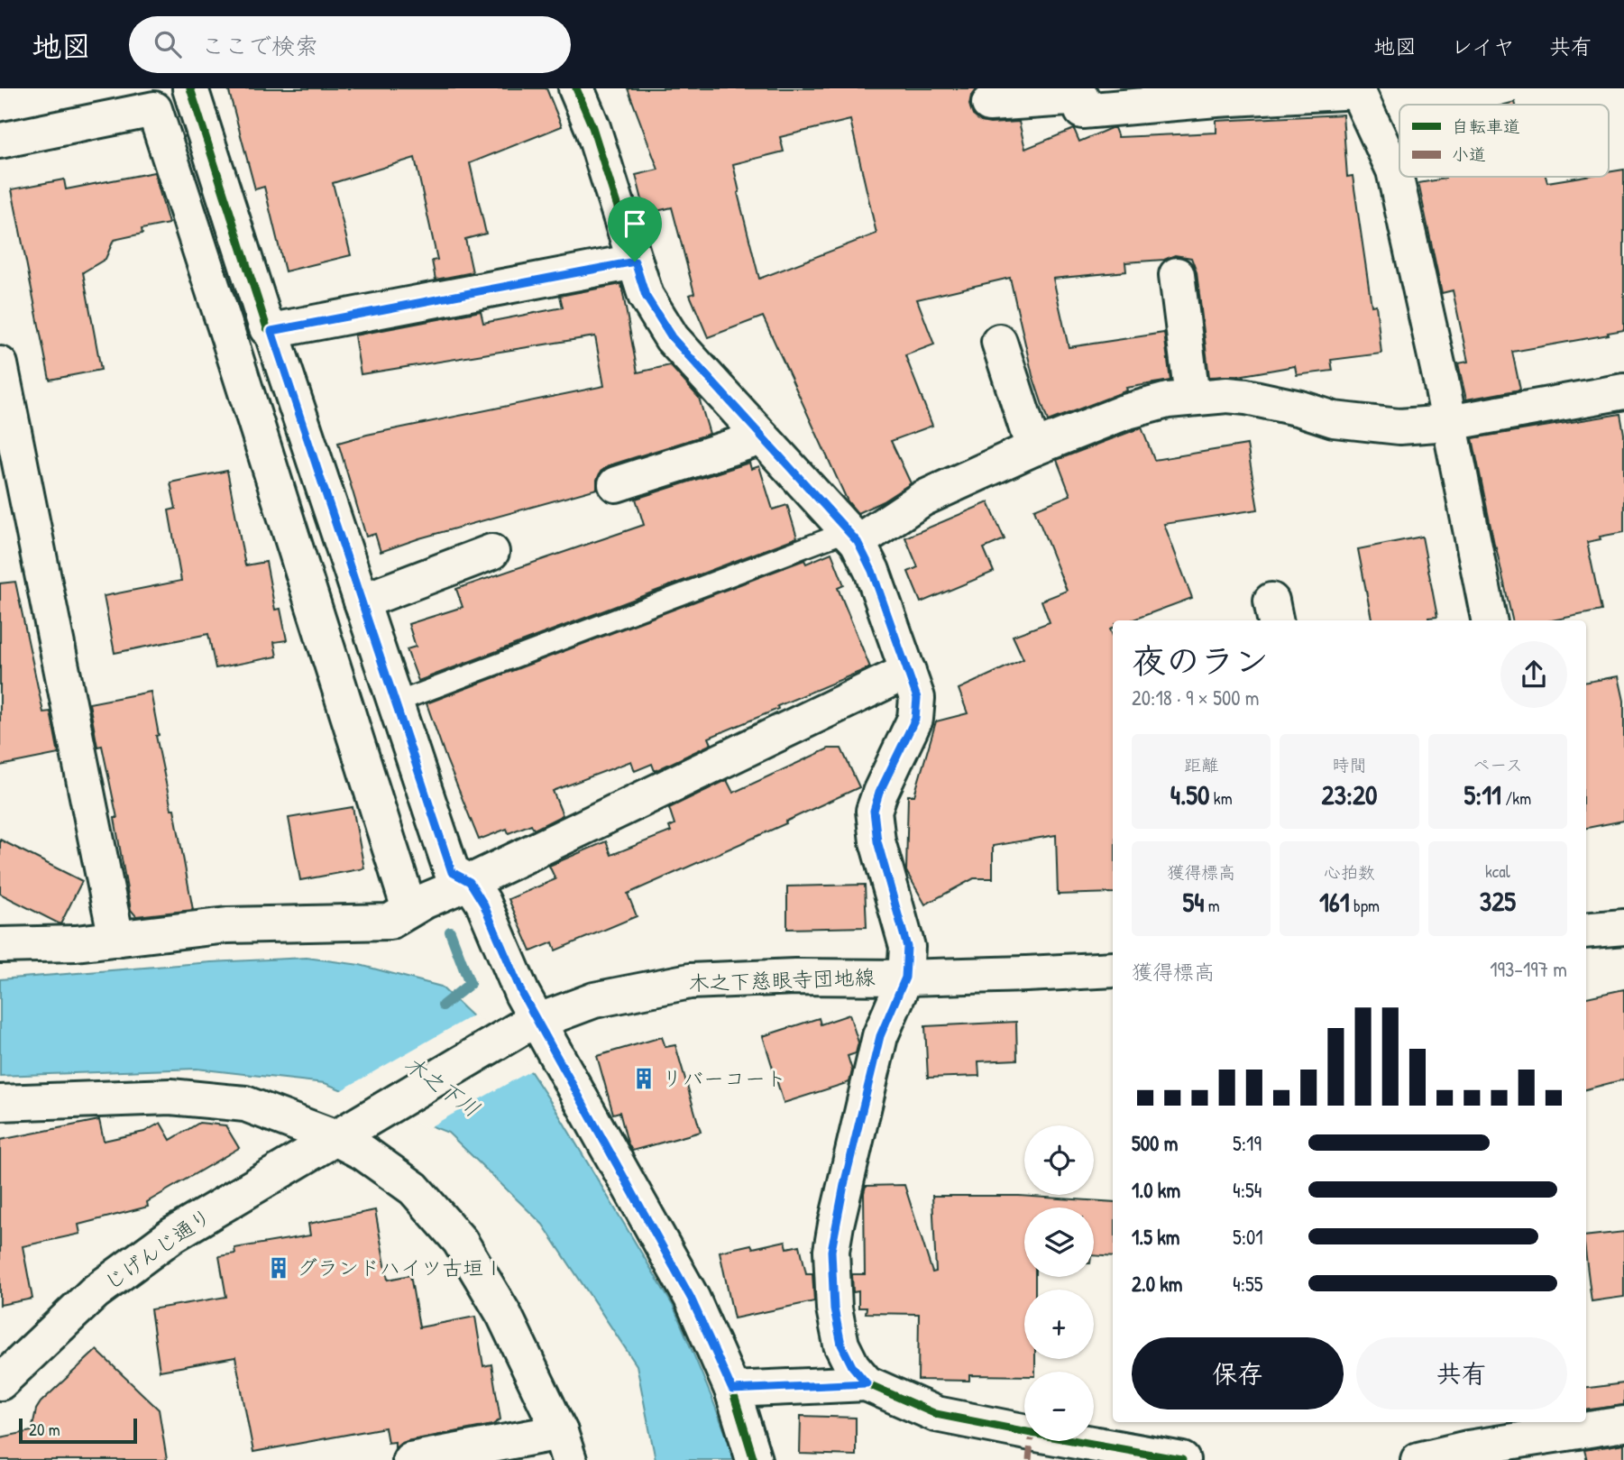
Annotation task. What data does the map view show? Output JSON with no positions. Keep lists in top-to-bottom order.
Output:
{
  "streets": {
    "street": ["木之下慈眼寺団地線", "じげんじ通り"]
  },
  "crossings": [
    ["木之下慈眼寺団地線", "じげんじ通り"]
  ],
  "water": ["木之下川"],
  "places": {
    "building": ["リバーコート", "グランドハイツ古垣Ⅰ"]
  },
  "legend": ["自転車道", "小道"],
  "scale_bar": "20 m",
  "page": {
    "header": "地図",
    "search": "ここで検索",
    "nav": ["地図", "レイヤ", "共有"],
    "heading": ["夜のラン", "20:18 · 9 × 500 m"],
    "stats": [
      ["距離", "4.50 km"],
      ["時間", "23:20"],
      ["ペース", "5:11 /km"],
      ["獲得標高", "54 m"],
      ["心拍数", "161 bpm"],
      ["kcal", "325"]
    ],
    "chart": ["獲得標高", "193–197 m"],
    "list": [
      {
        "name": "500 m",
        "note": "5:19"
      },
      {
        "name": "1.0 km",
        "note": "4:54"
      },
      {
        "name": "1.5 km",
        "note": "5:01"
      },
      {
        "name": "2.0 km",
        "note": "4:55"
      }
    ],
    "map_buttons": ["+", "−"],
    "buttons": ["保存", "共有"],
    "scale": "20 m"
  }
}
